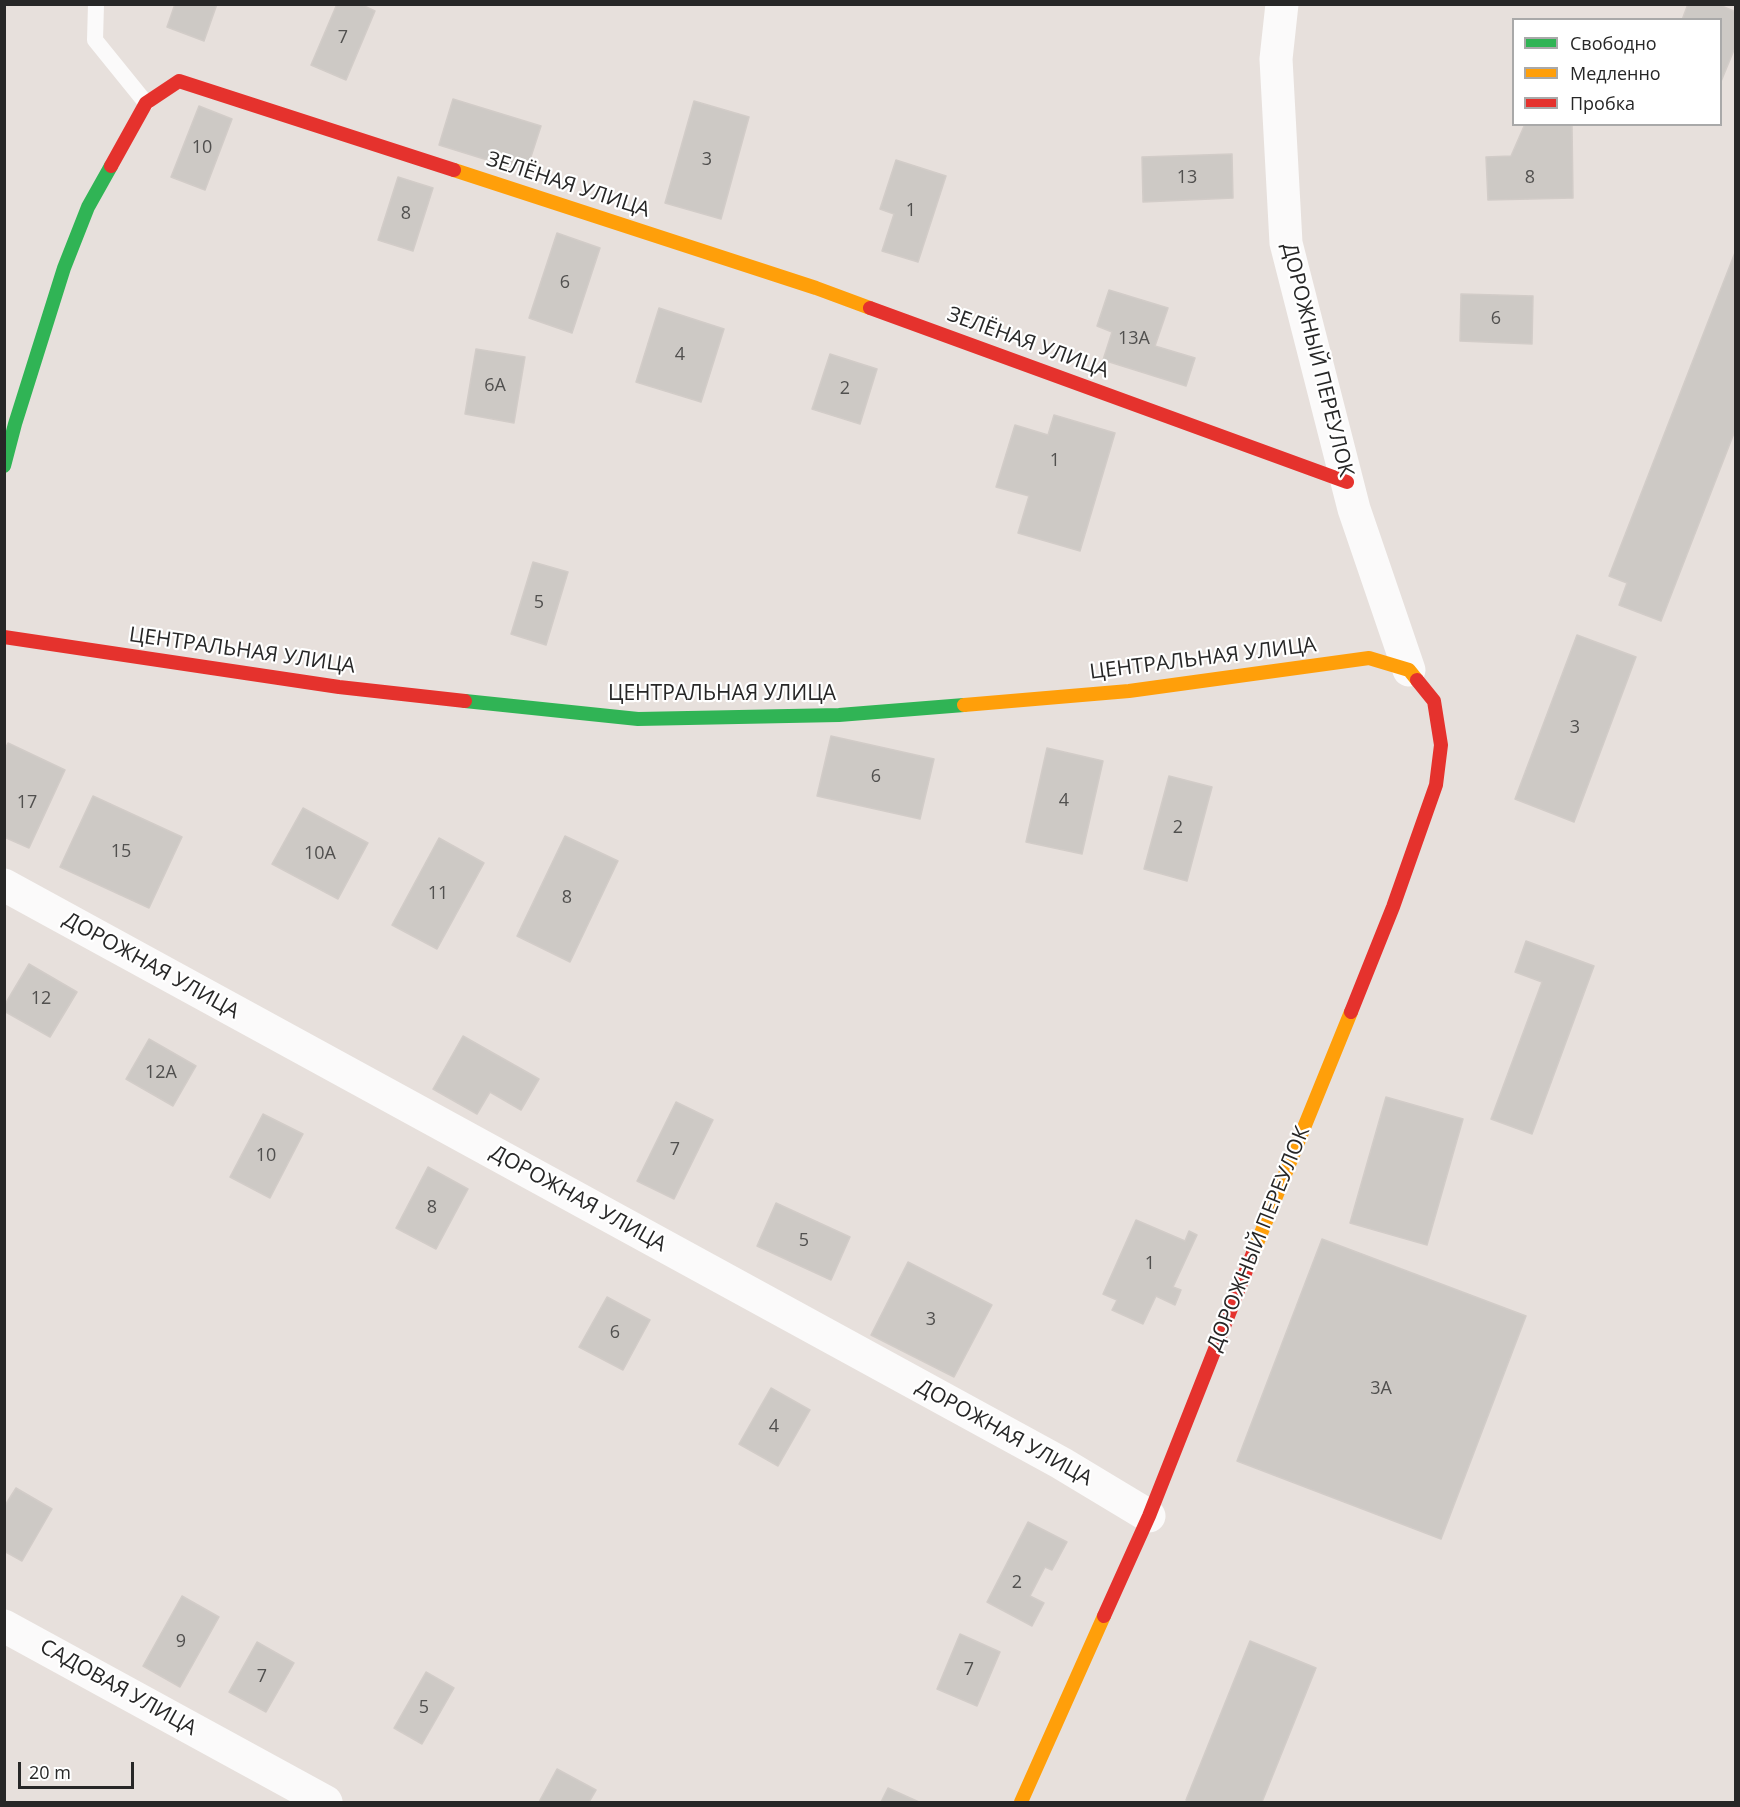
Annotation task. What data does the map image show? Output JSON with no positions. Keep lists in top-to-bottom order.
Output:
{
  "streets": {
    "street": [
      "ЗЕЛЁНАЯ УЛИЦА",
      "ДОРОЖНЫЙ ПЕРЕУЛОК",
      "ЦЕНТРАЛЬНАЯ УЛИЦА",
      "ДОРОЖНАЯ УЛИЦА",
      "САДОВАЯ УЛИЦА"
    ]
  },
  "crossings": [
    ["ЗЕЛЁНАЯ УЛИЦА", "ДОРОЖНЫЙ ПЕРЕУЛОК"],
    ["ДОРОЖНЫЙ ПЕРЕУЛОК", "ЦЕНТРАЛЬНАЯ УЛИЦА"],
    ["ДОРОЖНЫЙ ПЕРЕУЛОК", "ДОРОЖНАЯ УЛИЦА"]
  ],
  "house_numbers": [
    "7",
    "10",
    "3",
    "13",
    "8",
    "1",
    "8",
    "6",
    "6",
    "13А",
    "4",
    "6А",
    "2",
    "1",
    "5",
    "3",
    "6",
    "4",
    "17",
    "2",
    "15",
    "10А",
    "11",
    "8",
    "12",
    "12А",
    "7",
    "10",
    "8",
    "5",
    "1",
    "3",
    "6",
    "3А",
    "4",
    "2",
    "9",
    "7",
    "7",
    "5"
  ],
  "legend": ["Свободно", "Медленно", "Пробка"],
  "scale_bar": "20 m"
}
